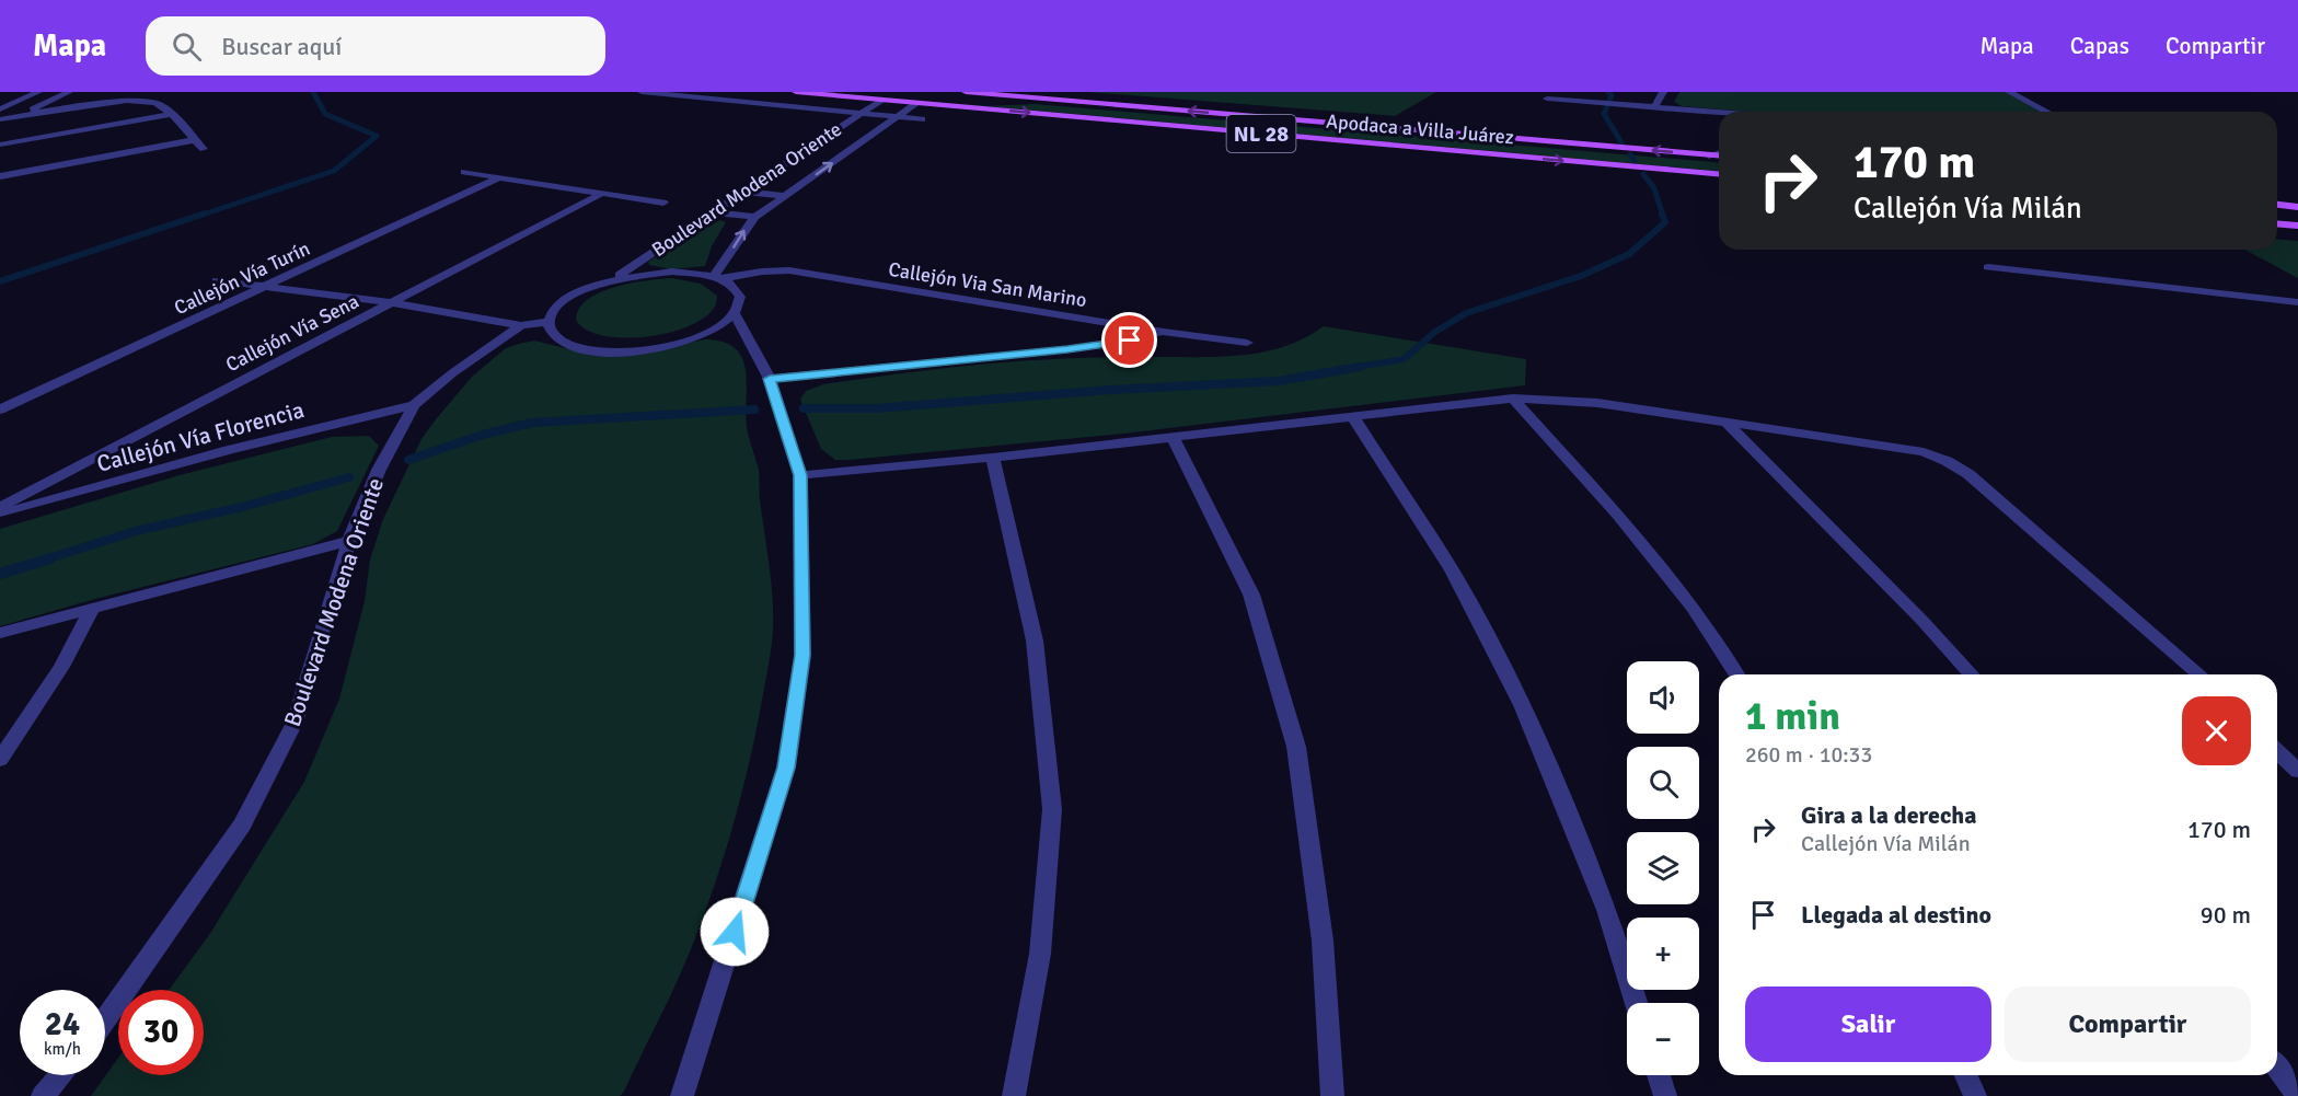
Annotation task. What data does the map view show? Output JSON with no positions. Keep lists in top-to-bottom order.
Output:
{
  "streets": {
    "main road": ["Apodaca a Villa Juárez", "NL 28"],
    "street": [
      "Boulevard Modena Oriente",
      "Callejón Vía Turín",
      "Callejón Via San Marino",
      "Callejón Vía Sena",
      "Callejón Vía Florencia"
    ]
  },
  "crossings": [
    ["Apodaca a Villa Juárez", "Boulevard Modena Oriente"],
    ["Boulevard Modena Oriente", "Callejón Via San Marino"],
    ["Boulevard Modena Oriente", "Callejón Vía Florencia"]
  ],
  "page": {
    "header": "Mapa",
    "search": "Buscar aquí",
    "nav": ["Mapa", "Capas", "Compartir"],
    "turn": ["170 m", "Callejón Vía Milán"],
    "map_buttons": ["+", "−"],
    "heading": ["1 min", "260 m · 10:33"],
    "list": [
      {
        "name": "Gira a la derecha",
        "note": "Callejón Vía Milán",
        "value": "170 m"
      },
      {
        "name": "Llegada al destino",
        "value": "90 m"
      }
    ],
    "buttons": ["Salir", "Compartir"],
    "speed": "24 km/h",
    "limit": "30"
  }
}
